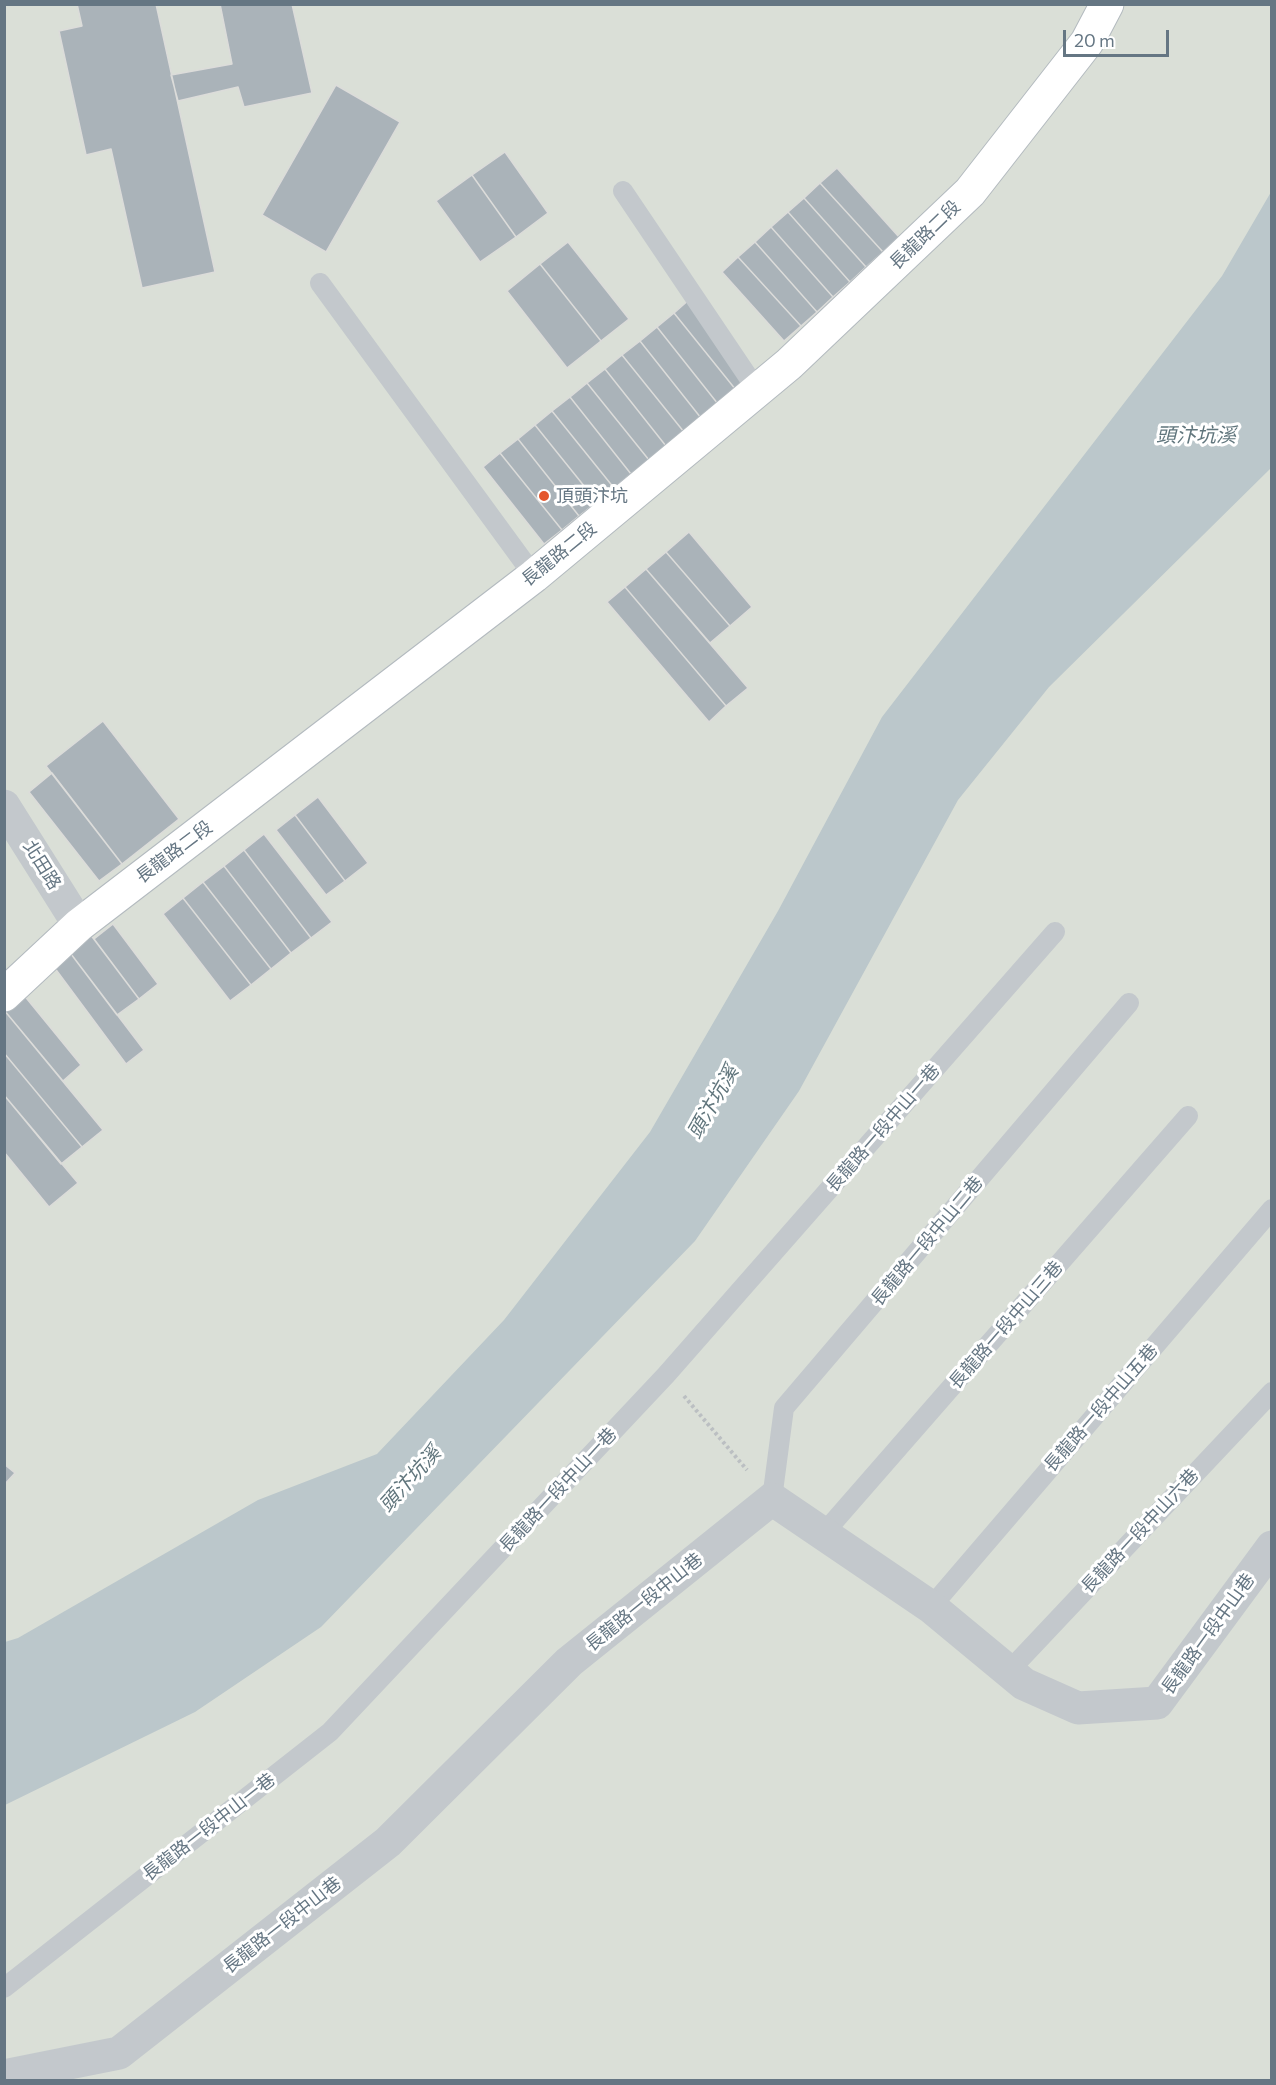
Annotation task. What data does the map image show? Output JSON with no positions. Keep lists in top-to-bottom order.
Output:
{
  "streets": {
    "main road": ["長龍路二段"],
    "street": ["北田路", "長龍路一段中山巷"],
    "lane": [
      "長龍路一段中山一巷",
      "長龍路一段中山二巷",
      "長龍路一段中山三巷",
      "長龍路一段中山五巷",
      "長龍路一段中山六巷"
    ]
  },
  "crossings": [
    ["長龍路二段", "北田路"],
    ["長龍路一段中山二巷", "長龍路一段中山巷"],
    ["長龍路一段中山三巷", "長龍路一段中山巷"],
    ["長龍路一段中山五巷", "長龍路一段中山巷"],
    ["長龍路一段中山六巷", "長龍路一段中山巷"]
  ],
  "water": ["頭汴坑溪"],
  "places": ["頂頭汴坑"],
  "scale_bar": "20 m"
}
